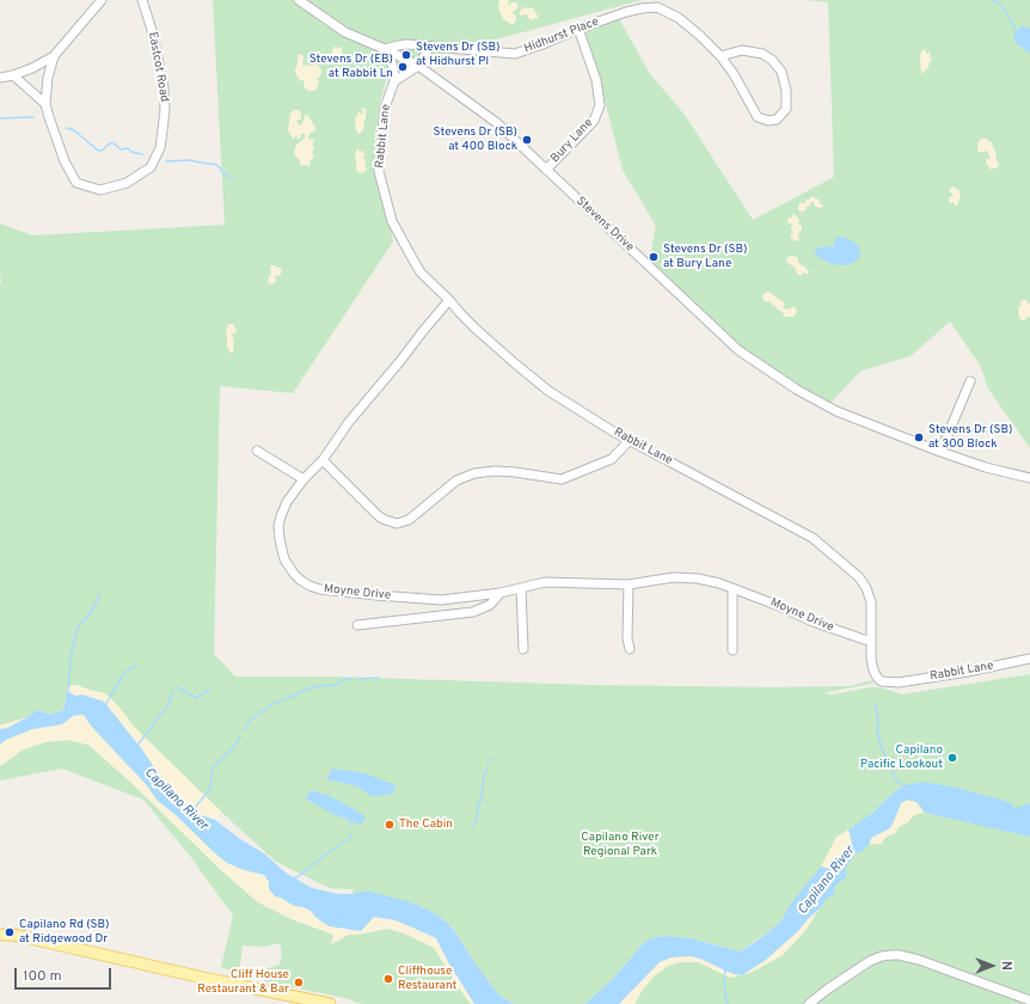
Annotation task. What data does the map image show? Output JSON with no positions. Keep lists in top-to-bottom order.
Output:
{
  "streets": {
    "street": [
      "Hidhurst Place",
      "Eastcot Road",
      "Rabbit Lane",
      "Bury Lane",
      "Stevens Drive",
      "Moyne Drive"
    ]
  },
  "crossings": [
    ["Hidhurst Place", "Bury Lane"],
    ["Hidhurst Place", "Stevens Drive"],
    ["Rabbit Lane", "Moyne Drive"],
    ["Bury Lane", "Stevens Drive"]
  ],
  "water": ["Capilano River"],
  "parks": ["Capilano River Regional Park"],
  "places": [
    "Stevens Dr (SB) at Hidhurst Pl",
    "Stevens Dr (EB) at Rabbit Ln",
    "Stevens Dr (SB) at 400 Block",
    "Stevens Dr (SB) at Bury Lane",
    "Stevens Dr (SB) at 300 Block",
    "Capilano Pacific Lookout",
    "The Cabin",
    "Capilano Rd (SB) at Ridgewood Dr",
    "Cliffhouse Restaurant",
    "Cliff House Restaurant & Bar"
  ],
  "scale_bar": "100 m",
  "north": "right"
}
